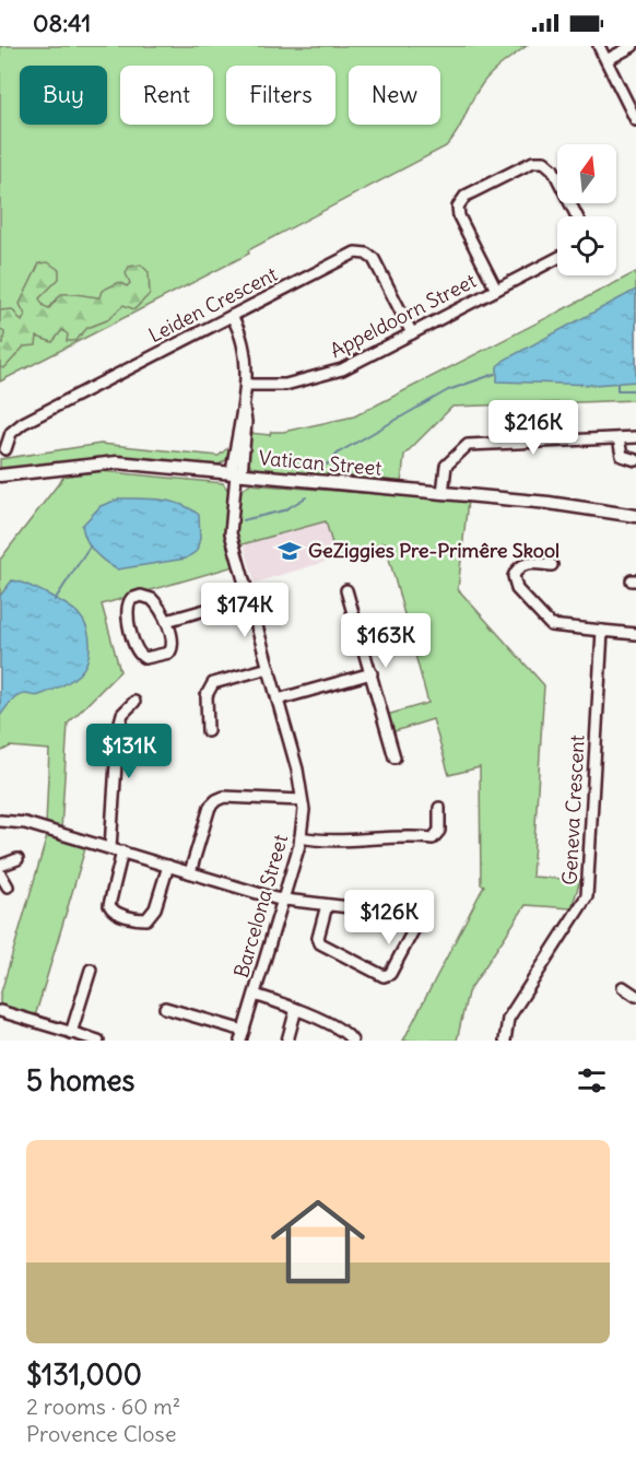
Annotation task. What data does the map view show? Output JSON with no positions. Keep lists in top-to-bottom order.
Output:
{
  "streets": {
    "street": [
      "Leiden Crescent",
      "Appeldoorn Street",
      "Vatican Street",
      "Geneva Crescent",
      "Barcelona Street"
    ]
  },
  "crossings": [
    ["Leiden Crescent", "Appeldoorn Street"],
    ["Leiden Crescent", "Barcelona Street"],
    ["Appeldoorn Street", "Barcelona Street"],
    ["Vatican Street", "Barcelona Street"]
  ],
  "places": {
    "school or university": ["GeZiggies Pre-Primêre Skool"]
  },
  "north": "top",
  "page": {
    "status": "08:41",
    "chip": [
      "Buy",
      "Rent",
      "Filters",
      "New"
    ],
    "price": [
      "$216K",
      "$174K",
      "$163K",
      "$131K",
      "$126K"
    ],
    "heading": "5 homes",
    "list": [
      {
        "name": "$131,000",
        "note": "2 rooms · 60 m² · Provence Close"
      }
    ]
  }
}
